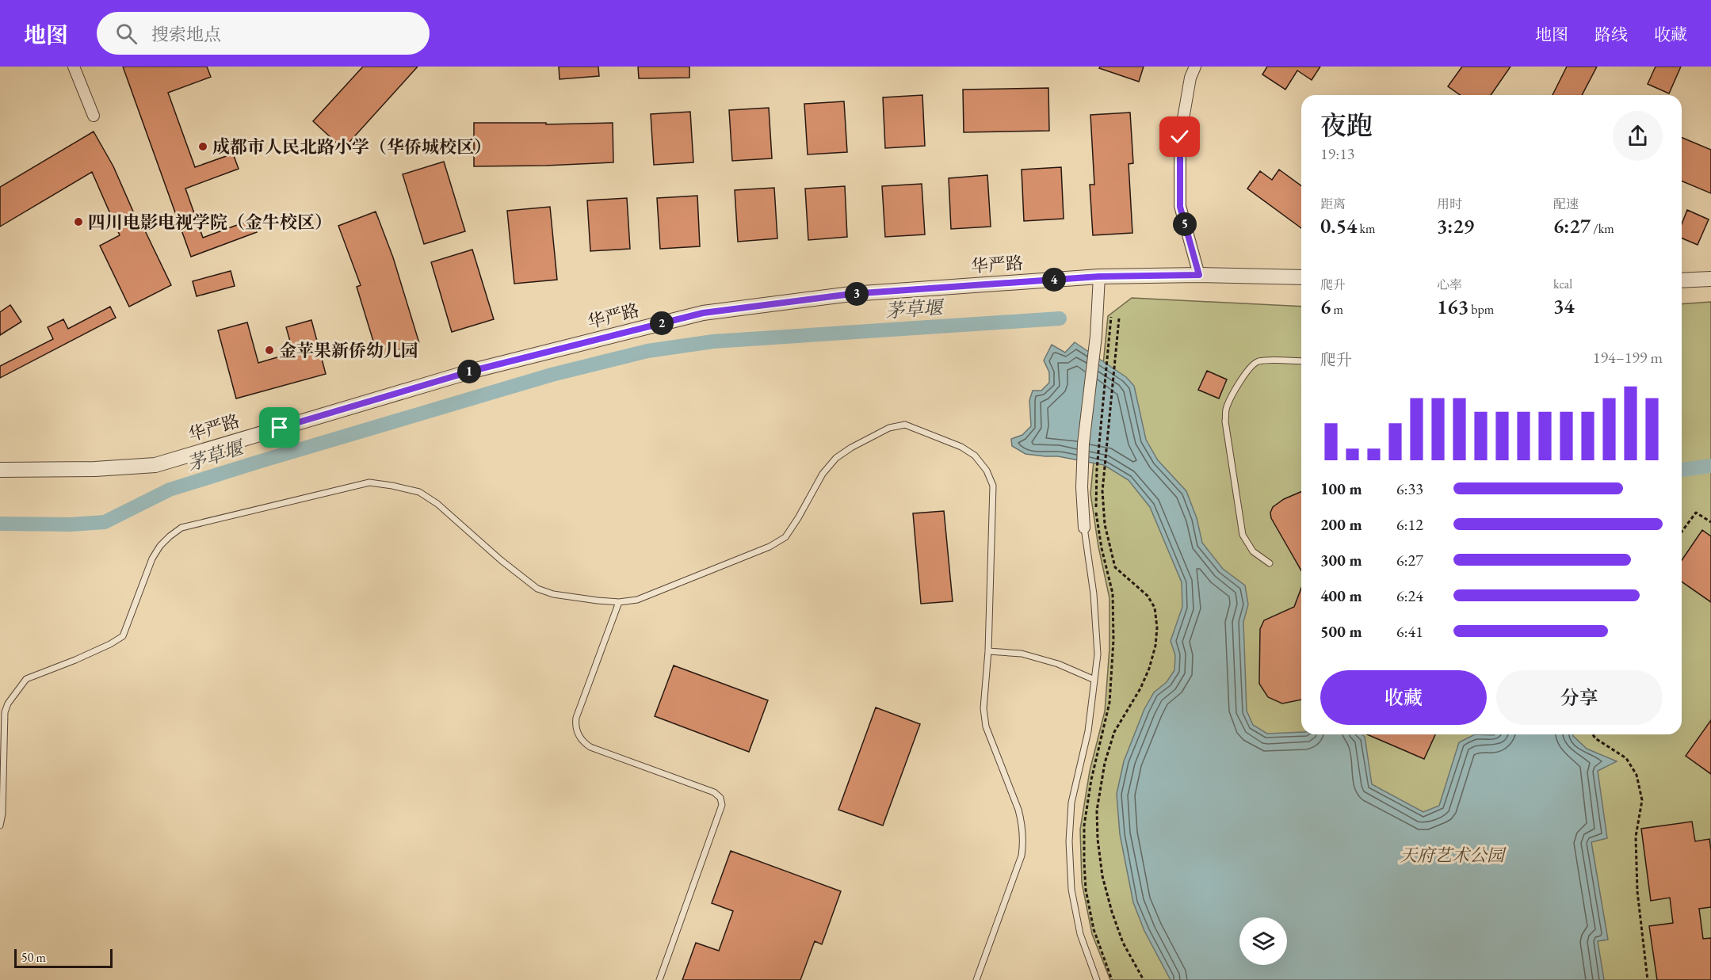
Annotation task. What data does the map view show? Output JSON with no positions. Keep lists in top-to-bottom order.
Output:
{
  "streets": {
    "street": ["华严路"]
  },
  "water": ["茅草堰"],
  "parks": ["天府艺术公园"],
  "places": ["成都市人民北路小学（华侨城校区）", "四川电影电视学院（金牛校区）", "金苹果新侨幼儿园"],
  "scale_bar": "50 m",
  "page": {
    "header": "地图",
    "search": "搜索地点",
    "nav": ["地图", "路线", "收藏"],
    "heading": ["夜跑", "19:13"],
    "stats": [
      ["距离", "0.54 km"],
      ["用时", "3:29"],
      ["配速", "6:27 /km"],
      ["爬升", "6 m"],
      ["心率", "163 bpm"],
      ["kcal", "34"]
    ],
    "pins": [
      "5",
      "4",
      "3",
      "2",
      "1"
    ],
    "chart": ["爬升", "194–199 m"],
    "list": [
      {
        "name": "100 m",
        "note": "6:33"
      },
      {
        "name": "200 m",
        "note": "6:12"
      },
      {
        "name": "300 m",
        "note": "6:27"
      },
      {
        "name": "400 m",
        "note": "6:24"
      },
      {
        "name": "500 m",
        "note": "6:41"
      }
    ],
    "buttons": ["收藏", "分享"],
    "scale": "50 m"
  }
}
